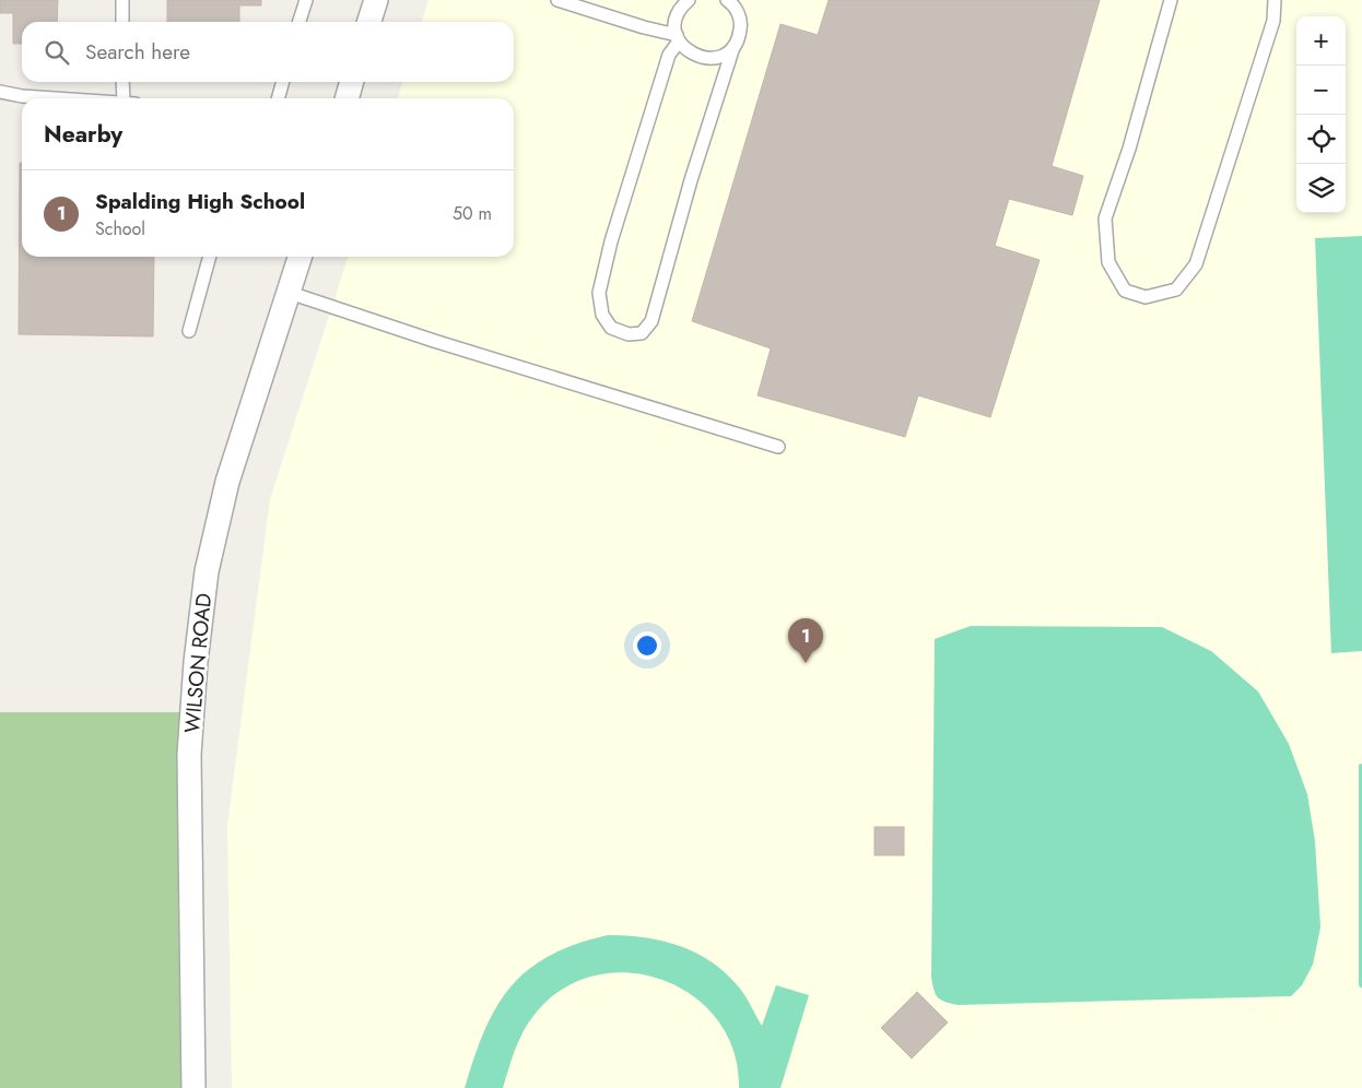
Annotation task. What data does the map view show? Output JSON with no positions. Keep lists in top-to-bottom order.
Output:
{
  "streets": {
    "street": ["WILSON ROAD"]
  },
  "page": {
    "map_buttons": ["+", "−"],
    "search": "Search here",
    "heading": "Nearby",
    "list": [
      {
        "mark": "1",
        "name": "Spalding High School",
        "note": "School",
        "value": "50 m"
      }
    ],
    "pins": "1"
  }
}
